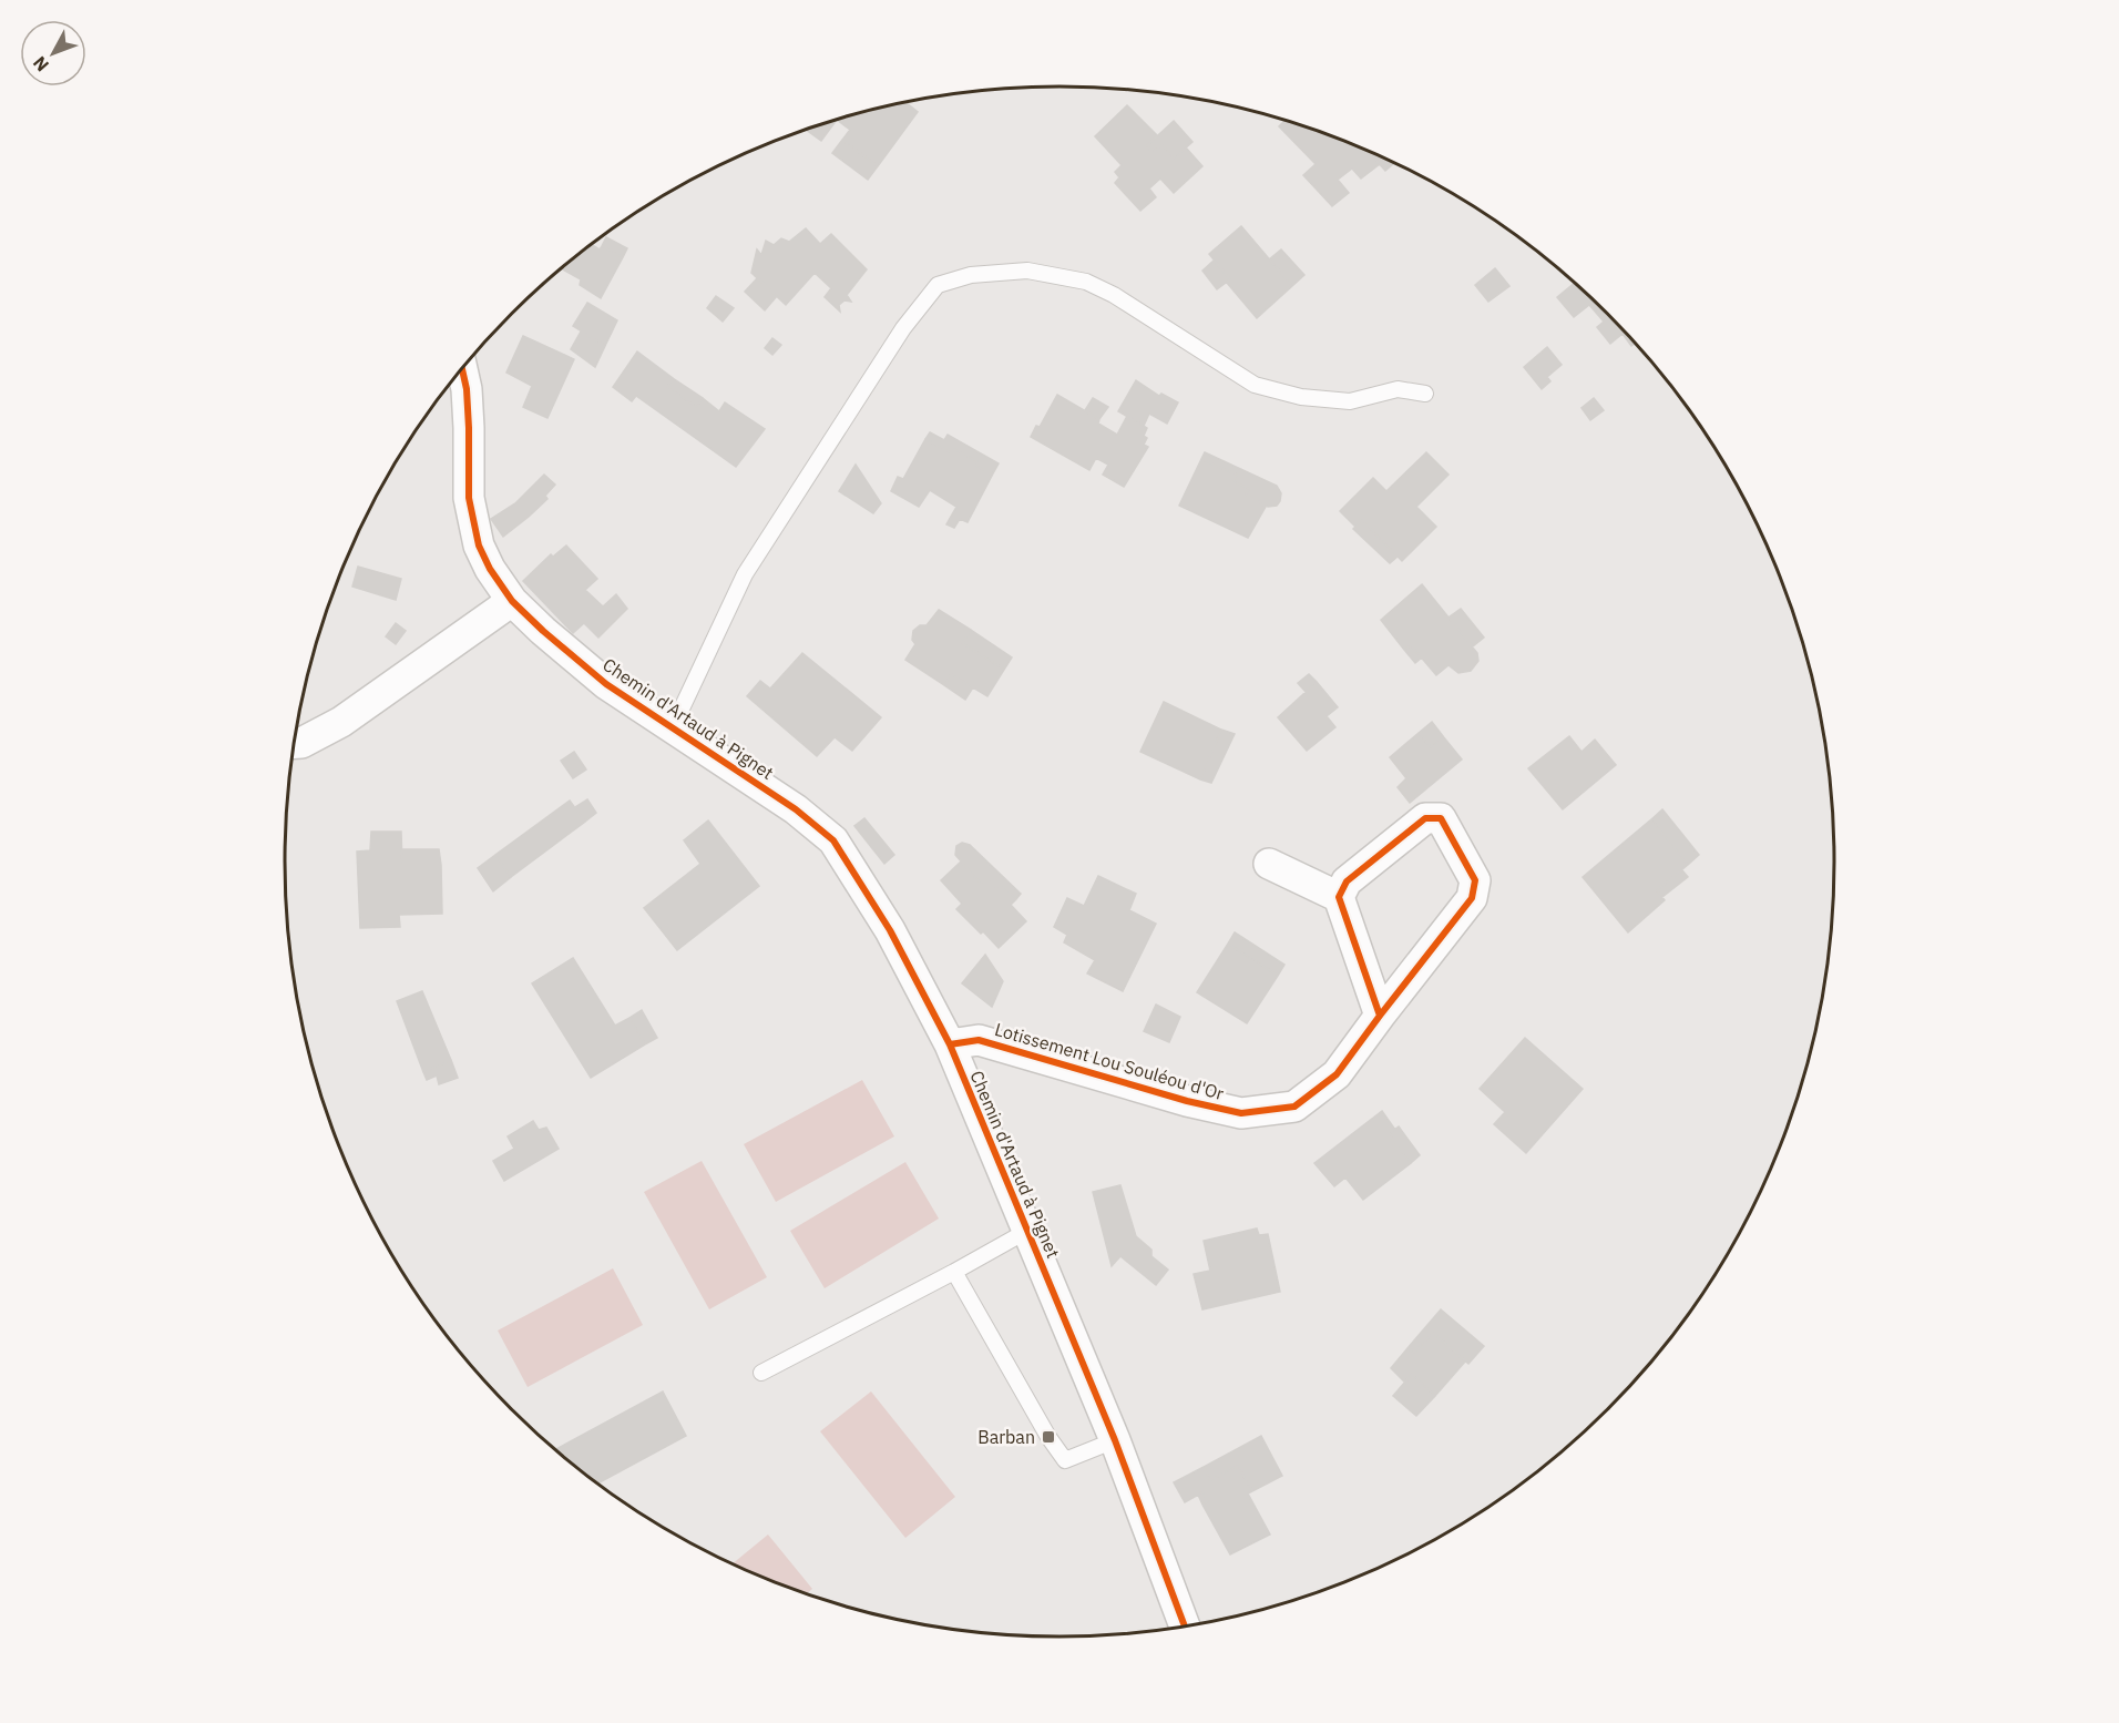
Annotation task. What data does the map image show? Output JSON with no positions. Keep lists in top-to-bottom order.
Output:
{
  "streets": {
    "street": ["Chemin d'Artaud à Pignet", "Lotissement Lou Souléou d'Or"]
  },
  "crossings": [
    ["Chemin d'Artaud à Pignet", "Lotissement Lou Souléou d'Or"]
  ],
  "places": {
    "transit": ["Barban"]
  },
  "north": "bottom left"
}
